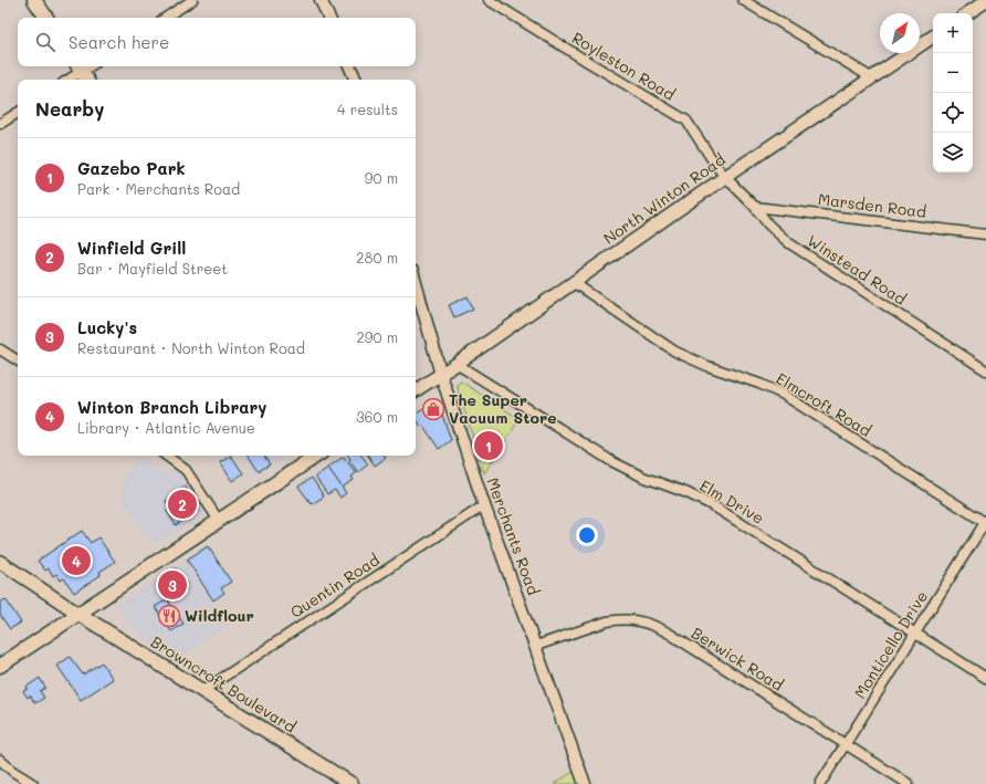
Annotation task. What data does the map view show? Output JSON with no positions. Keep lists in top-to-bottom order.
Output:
{
  "streets": {
    "main road": ["North Winton Road", "Browncroft Boulevard"],
    "street": [
      "Royleston Road",
      "Marsden Road",
      "Winstead Road",
      "Elmcroft Road",
      "Elm Drive",
      "Merchants Road",
      "Quentin Road",
      "Monticello Drive",
      "Berwick Road"
    ]
  },
  "crossings": [
    ["Royleston Road", "North Winton Road"],
    ["Royleston Road", "Winstead Road"],
    ["North Winton Road", "Winstead Road"],
    ["North Winton Road", "Elmcroft Road"],
    ["North Winton Road", "Elm Drive"],
    ["North Winton Road", "Merchants Road"],
    ["Marsden Road", "Winstead Road"],
    ["Elmcroft Road", "Monticello Drive"],
    ["Elm Drive", "Monticello Drive"],
    ["Merchants Road", "Quentin Road"],
    ["Merchants Road", "Berwick Road"],
    ["Quentin Road", "Browncroft Boulevard"],
    ["Monticello Drive", "Berwick Road"]
  ],
  "places": {
    "shop": ["The Super Vacuum Store"],
    "restaurant": ["Wildflour"]
  },
  "north": "top right",
  "page": {
    "map_buttons": ["+", "−"],
    "search": "Search here",
    "heading": ["Nearby", "4 results"],
    "list": [
      {
        "mark": "1",
        "name": "Gazebo Park",
        "note": "Park · Merchants Road",
        "value": "90 m"
      },
      {
        "mark": "2",
        "name": "Winfield Grill",
        "note": "Bar · Mayfield Street",
        "value": "280 m"
      },
      {
        "mark": "3",
        "name": "Lucky's",
        "note": "Restaurant · North Winton Road",
        "value": "290 m"
      },
      {
        "mark": "4",
        "name": "Winton Branch Library",
        "note": "Library · Atlantic Avenue",
        "value": "360 m"
      }
    ],
    "pins": [
      "1",
      "2",
      "4",
      "3"
    ]
  }
}
